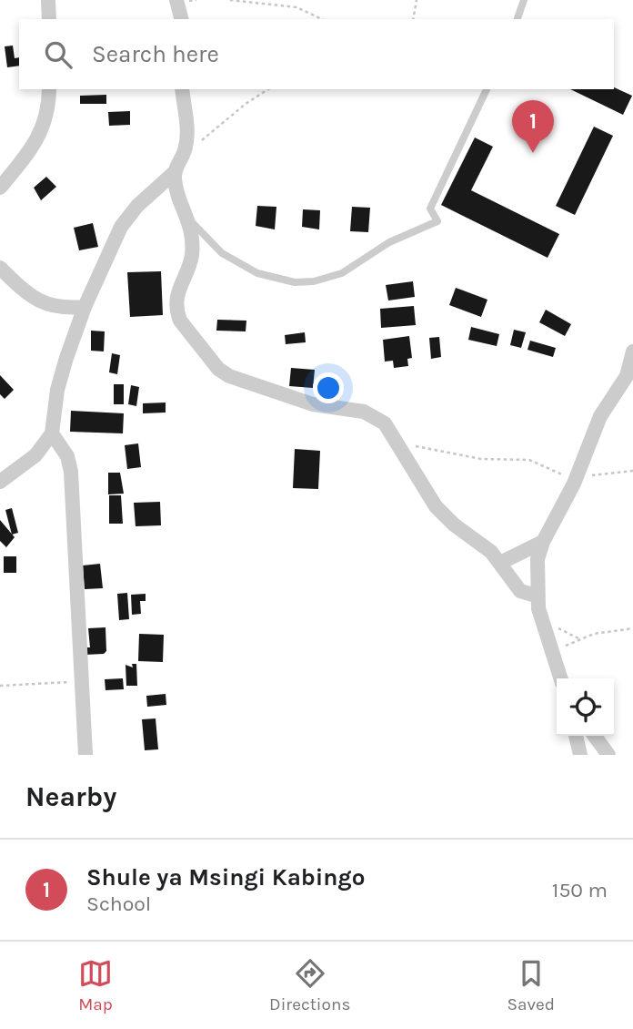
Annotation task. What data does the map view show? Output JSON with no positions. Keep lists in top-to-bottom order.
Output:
{
  "page": {
    "search": "Search here",
    "pins": "1",
    "heading": "Nearby",
    "list": [
      {
        "mark": "1",
        "name": "Shule ya Msingi Kabingo",
        "note": "School",
        "value": "150 m"
      }
    ],
    "nav": ["Map", "Directions", "Saved"]
  }
}
